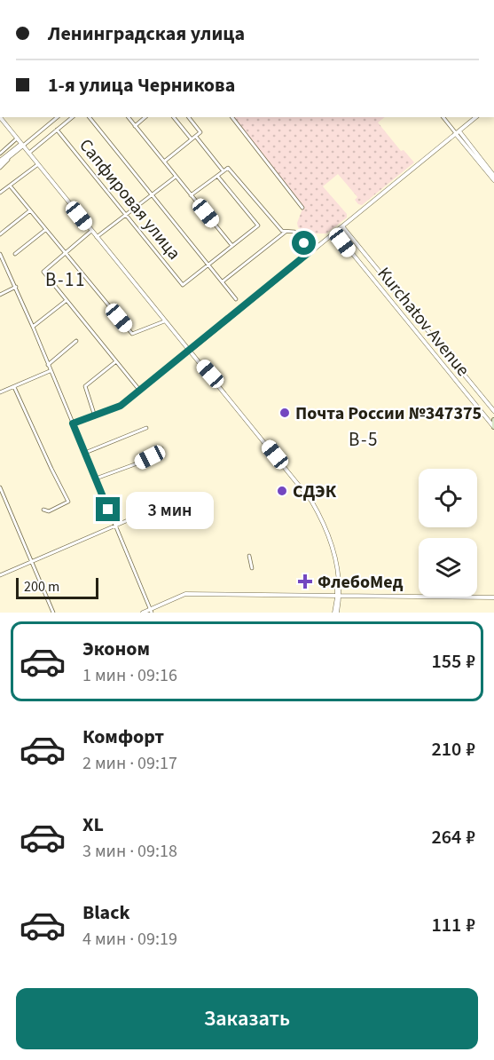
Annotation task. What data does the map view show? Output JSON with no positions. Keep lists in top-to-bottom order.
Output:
{
  "streets": {
    "street": ["Сапфировая улица", "Kurchatov Avenue"]
  },
  "districts": ["В-11", "В-5"],
  "places": {
    "other": ["Почта России №347375", "СДЭК"],
    "health": ["ФлебоМед"]
  },
  "scale_bar": "200 m",
  "page": {
    "banner": ["Ленинградская улица", "1-я улица Черникова"],
    "bubble": "3 мин",
    "scale": "200 m",
    "list": [
      {
        "name": "Эконом",
        "note": "1 мин · 09:16",
        "value": "155 ₽"
      },
      {
        "name": "Комфорт",
        "note": "2 мин · 09:17",
        "value": "210 ₽"
      },
      {
        "name": "XL",
        "note": "3 мин · 09:18",
        "value": "264 ₽"
      },
      {
        "name": "Black",
        "note": "4 мин · 09:19",
        "value": "111 ₽"
      }
    ],
    "buttons": "Заказать"
  }
}
